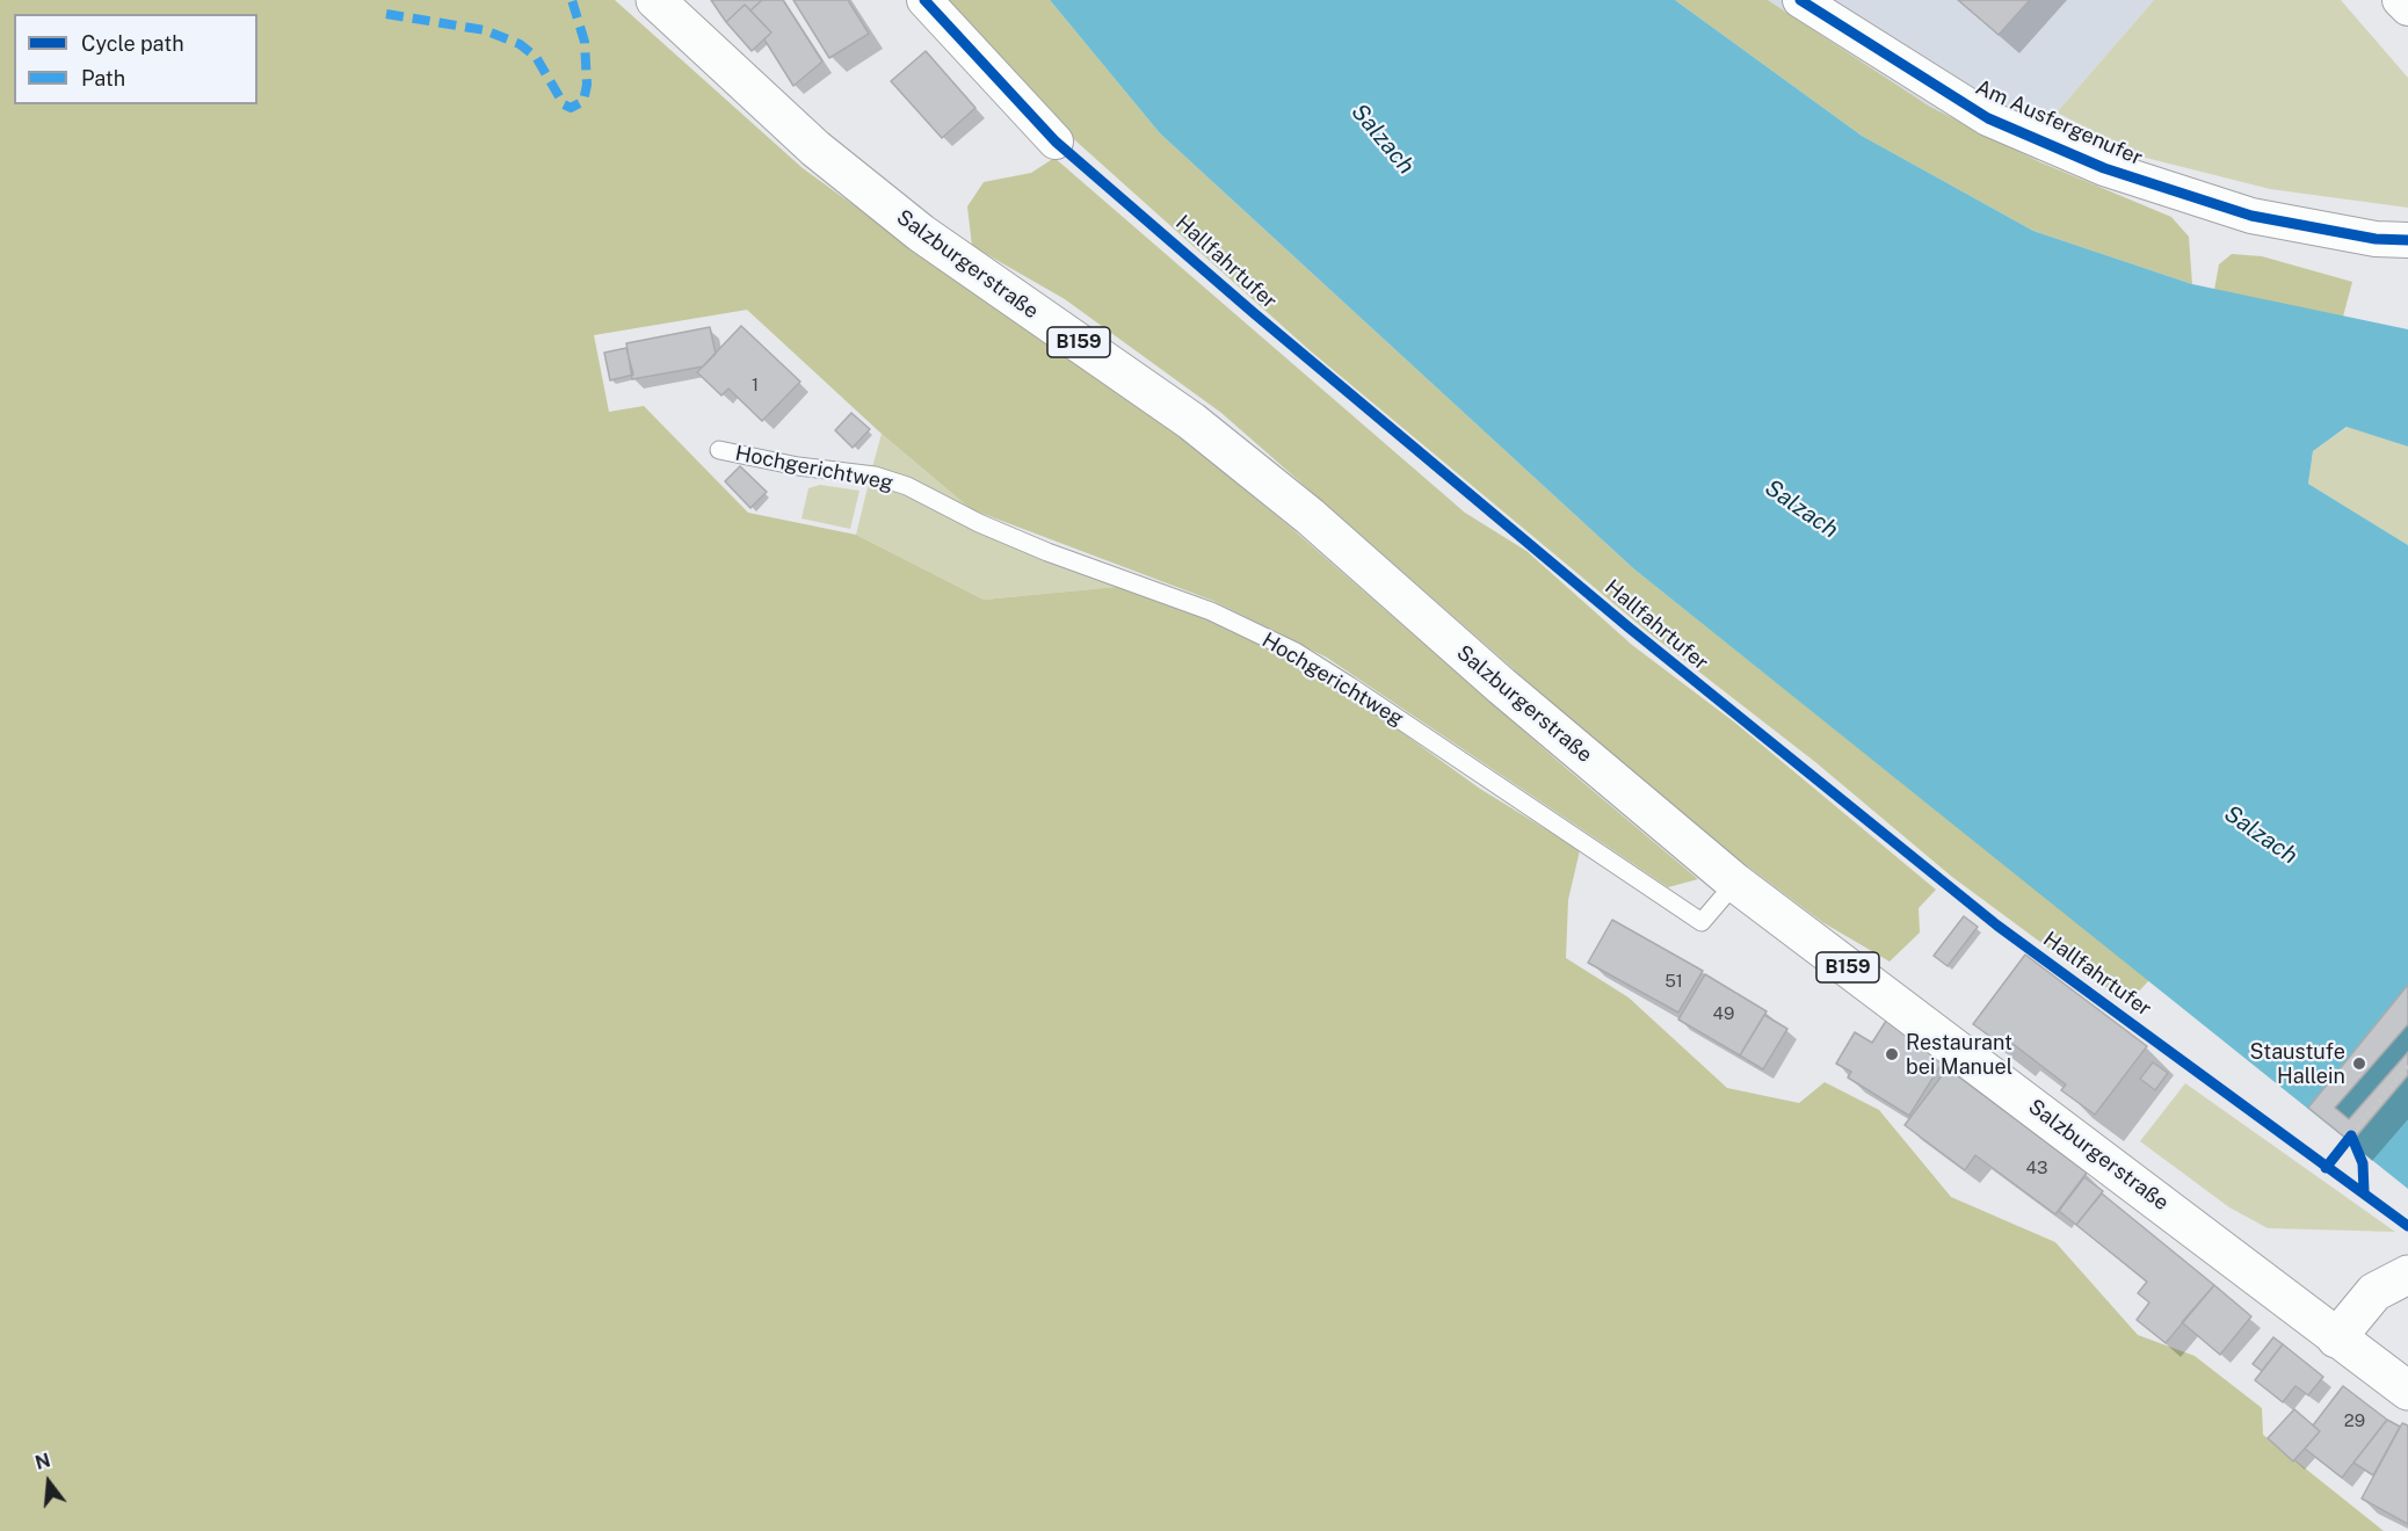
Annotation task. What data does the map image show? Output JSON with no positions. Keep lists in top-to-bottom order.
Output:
{
  "streets": {
    "main road": ["Salzburgerstraße", "B159"],
    "street": ["Am Ausfergenufer"],
    "lane": ["Hochgerichtweg"],
    "cycle path": ["Hallfahrtufer"]
  },
  "crossings": [
    ["Salzburgerstraße", "Hochgerichtweg"]
  ],
  "water": ["Salzach"],
  "places": ["Restaurant bei Manuel", "Staustufe Hallein"],
  "house_numbers": [
    "1",
    "51",
    "49",
    "43",
    "29"
  ],
  "legend": ["Cycle path", "Path"],
  "north": "top"
}
